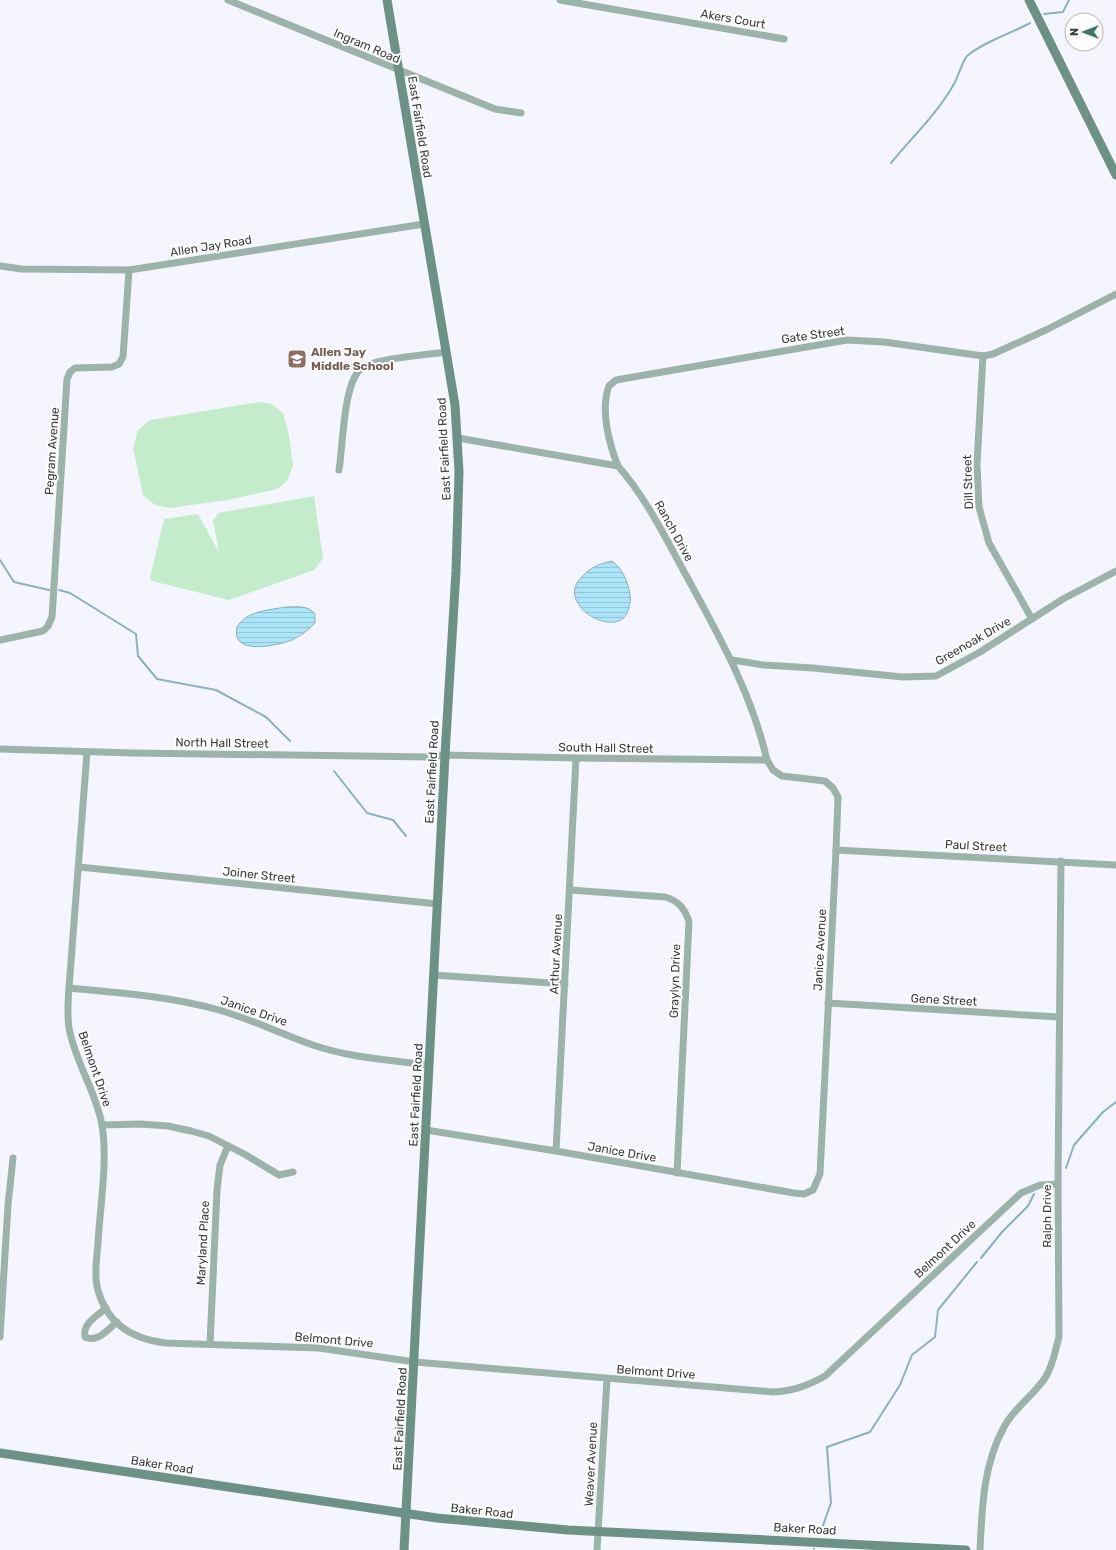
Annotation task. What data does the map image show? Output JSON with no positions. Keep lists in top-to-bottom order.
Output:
{
  "streets": {
    "main road": ["East Fairfield Road", "Baker Road"],
    "street": [
      "Akers Court",
      "Ingram Road",
      "Allen Jay Road",
      "Gate Street",
      "Pegram Avenue",
      "Dill Street",
      "Ranch Drive",
      "Greenoak Drive",
      "North Hall Street",
      "South Hall Street",
      "Paul Street",
      "Joiner Street",
      "Janice Avenue",
      "Arthur Avenue",
      "Graylyn Drive",
      "Gene Street",
      "Janice Drive",
      "Belmont Drive",
      "Ralph Drive",
      "Maryland Place",
      "Weaver Avenue"
    ]
  },
  "crossings": [
    ["Ingram Road", "East Fairfield Road"],
    ["East Fairfield Road", "Allen Jay Road"],
    ["East Fairfield Road", "North Hall Street"],
    ["East Fairfield Road", "South Hall Street"],
    ["East Fairfield Road", "Joiner Street"],
    ["East Fairfield Road", "Janice Drive"],
    ["East Fairfield Road", "Belmont Drive"],
    ["East Fairfield Road", "Baker Road"],
    ["Allen Jay Road", "Pegram Avenue"],
    ["Gate Street", "Dill Street"],
    ["Gate Street", "Ranch Drive"],
    ["Dill Street", "Greenoak Drive"],
    ["Ranch Drive", "Greenoak Drive"],
    ["Ranch Drive", "South Hall Street"],
    ["Ranch Drive", "Janice Avenue"],
    ["North Hall Street", "South Hall Street"],
    ["North Hall Street", "Belmont Drive"],
    ["South Hall Street", "Janice Avenue"],
    ["South Hall Street", "Arthur Avenue"],
    ["Paul Street", "Janice Avenue"],
    ["Paul Street", "Ralph Drive"],
    ["Joiner Street", "Belmont Drive"],
    ["Janice Avenue", "Gene Street"],
    ["Janice Avenue", "Janice Drive"],
    ["Arthur Avenue", "Graylyn Drive"],
    ["Arthur Avenue", "Janice Drive"],
    ["Graylyn Drive", "Janice Drive"],
    ["Gene Street", "Ralph Drive"],
    ["Janice Drive", "Belmont Drive"],
    ["Belmont Drive", "Ralph Drive"],
    ["Belmont Drive", "Maryland Place"],
    ["Belmont Drive", "Weaver Avenue"],
    ["Weaver Avenue", "Baker Road"]
  ],
  "places": {
    "school or university": ["Allen Jay Middle School"]
  },
  "north": "left"
}
